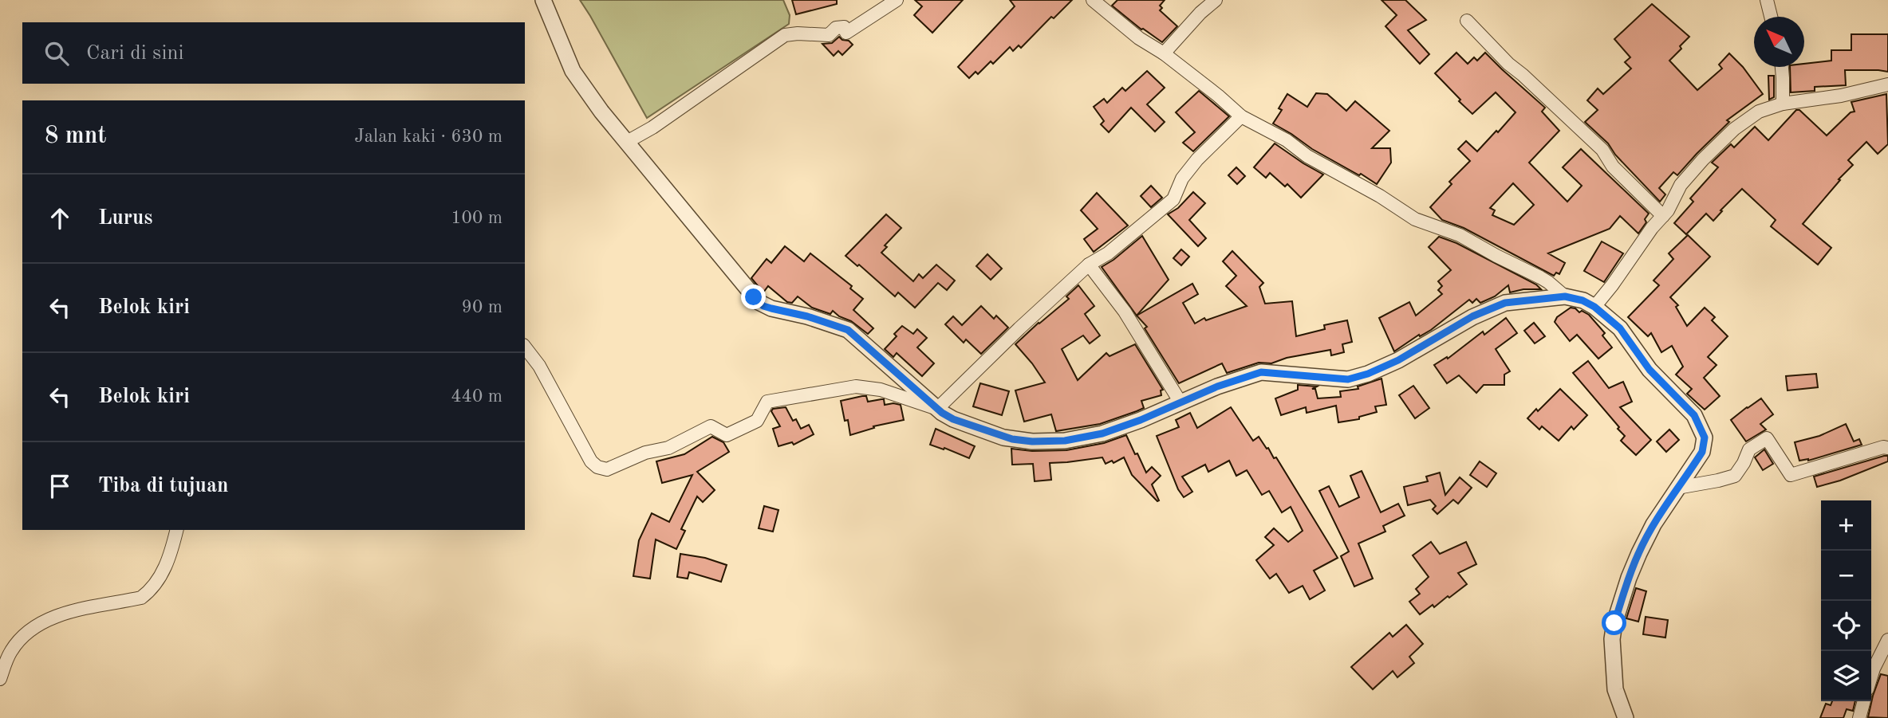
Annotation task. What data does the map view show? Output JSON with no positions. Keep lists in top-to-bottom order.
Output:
{
  "north": "top left",
  "page": {
    "search": "Cari di sini",
    "heading": ["8 mnt", "Jalan kaki · 630 m"],
    "list": [
      ["Lurus", "100 m"],
      ["Belok kiri", "90 m"],
      ["Belok kiri", "440 m"],
      "Tiba di tujuan"
    ],
    "map_buttons": ["+", "−"]
  }
}
